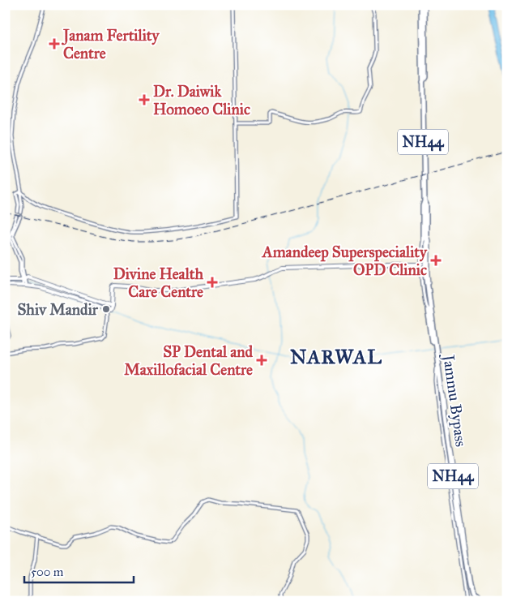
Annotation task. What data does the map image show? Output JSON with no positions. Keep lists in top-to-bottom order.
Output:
{
  "streets": {
    "highway": ["NH44", "Jammu Bypass"]
  },
  "districts": ["NARWAL"],
  "places": {
    "health": [
      "Janam Fertility Centre",
      "Dr. Daiwik Homoeo Clinic",
      "Amandeep Superspeciality OPD Clinic",
      "Divine Health Care Centre",
      "SP Dental and Maxillofacial Centre"
    ],
    "other": ["Shiv Mandir"]
  },
  "scale_bar": "500 m"
}
